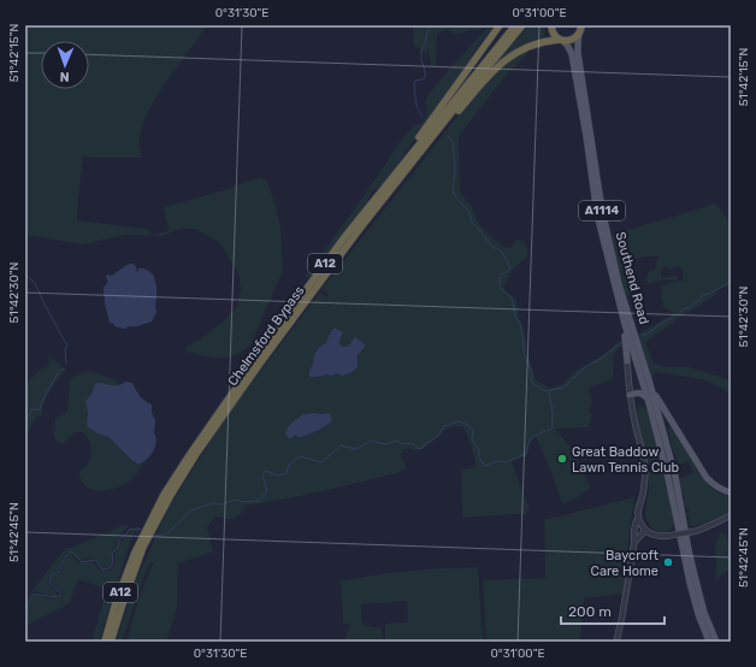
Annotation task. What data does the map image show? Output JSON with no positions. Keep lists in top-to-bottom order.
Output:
{
  "streets": {
    "highway": ["A12", "Chelmsford Bypass"],
    "main road": ["A1114", "Southend Road"]
  },
  "crossings": [
    ["A1114", "Southend Road"],
    ["A12", "Southend Road"],
    ["A12", "Chelmsford Bypass"]
  ],
  "places": ["Great Baddow Lawn Tennis Club", "Baycroft Care Home"],
  "scale_bar": "200 m",
  "north": "bottom",
  "coordinates": [
    "0°31'30\"E",
    "0°31'00\"E",
    "51°42'15\"N",
    "51°42'30\"N",
    "51°42'45\"N"
  ]
}
